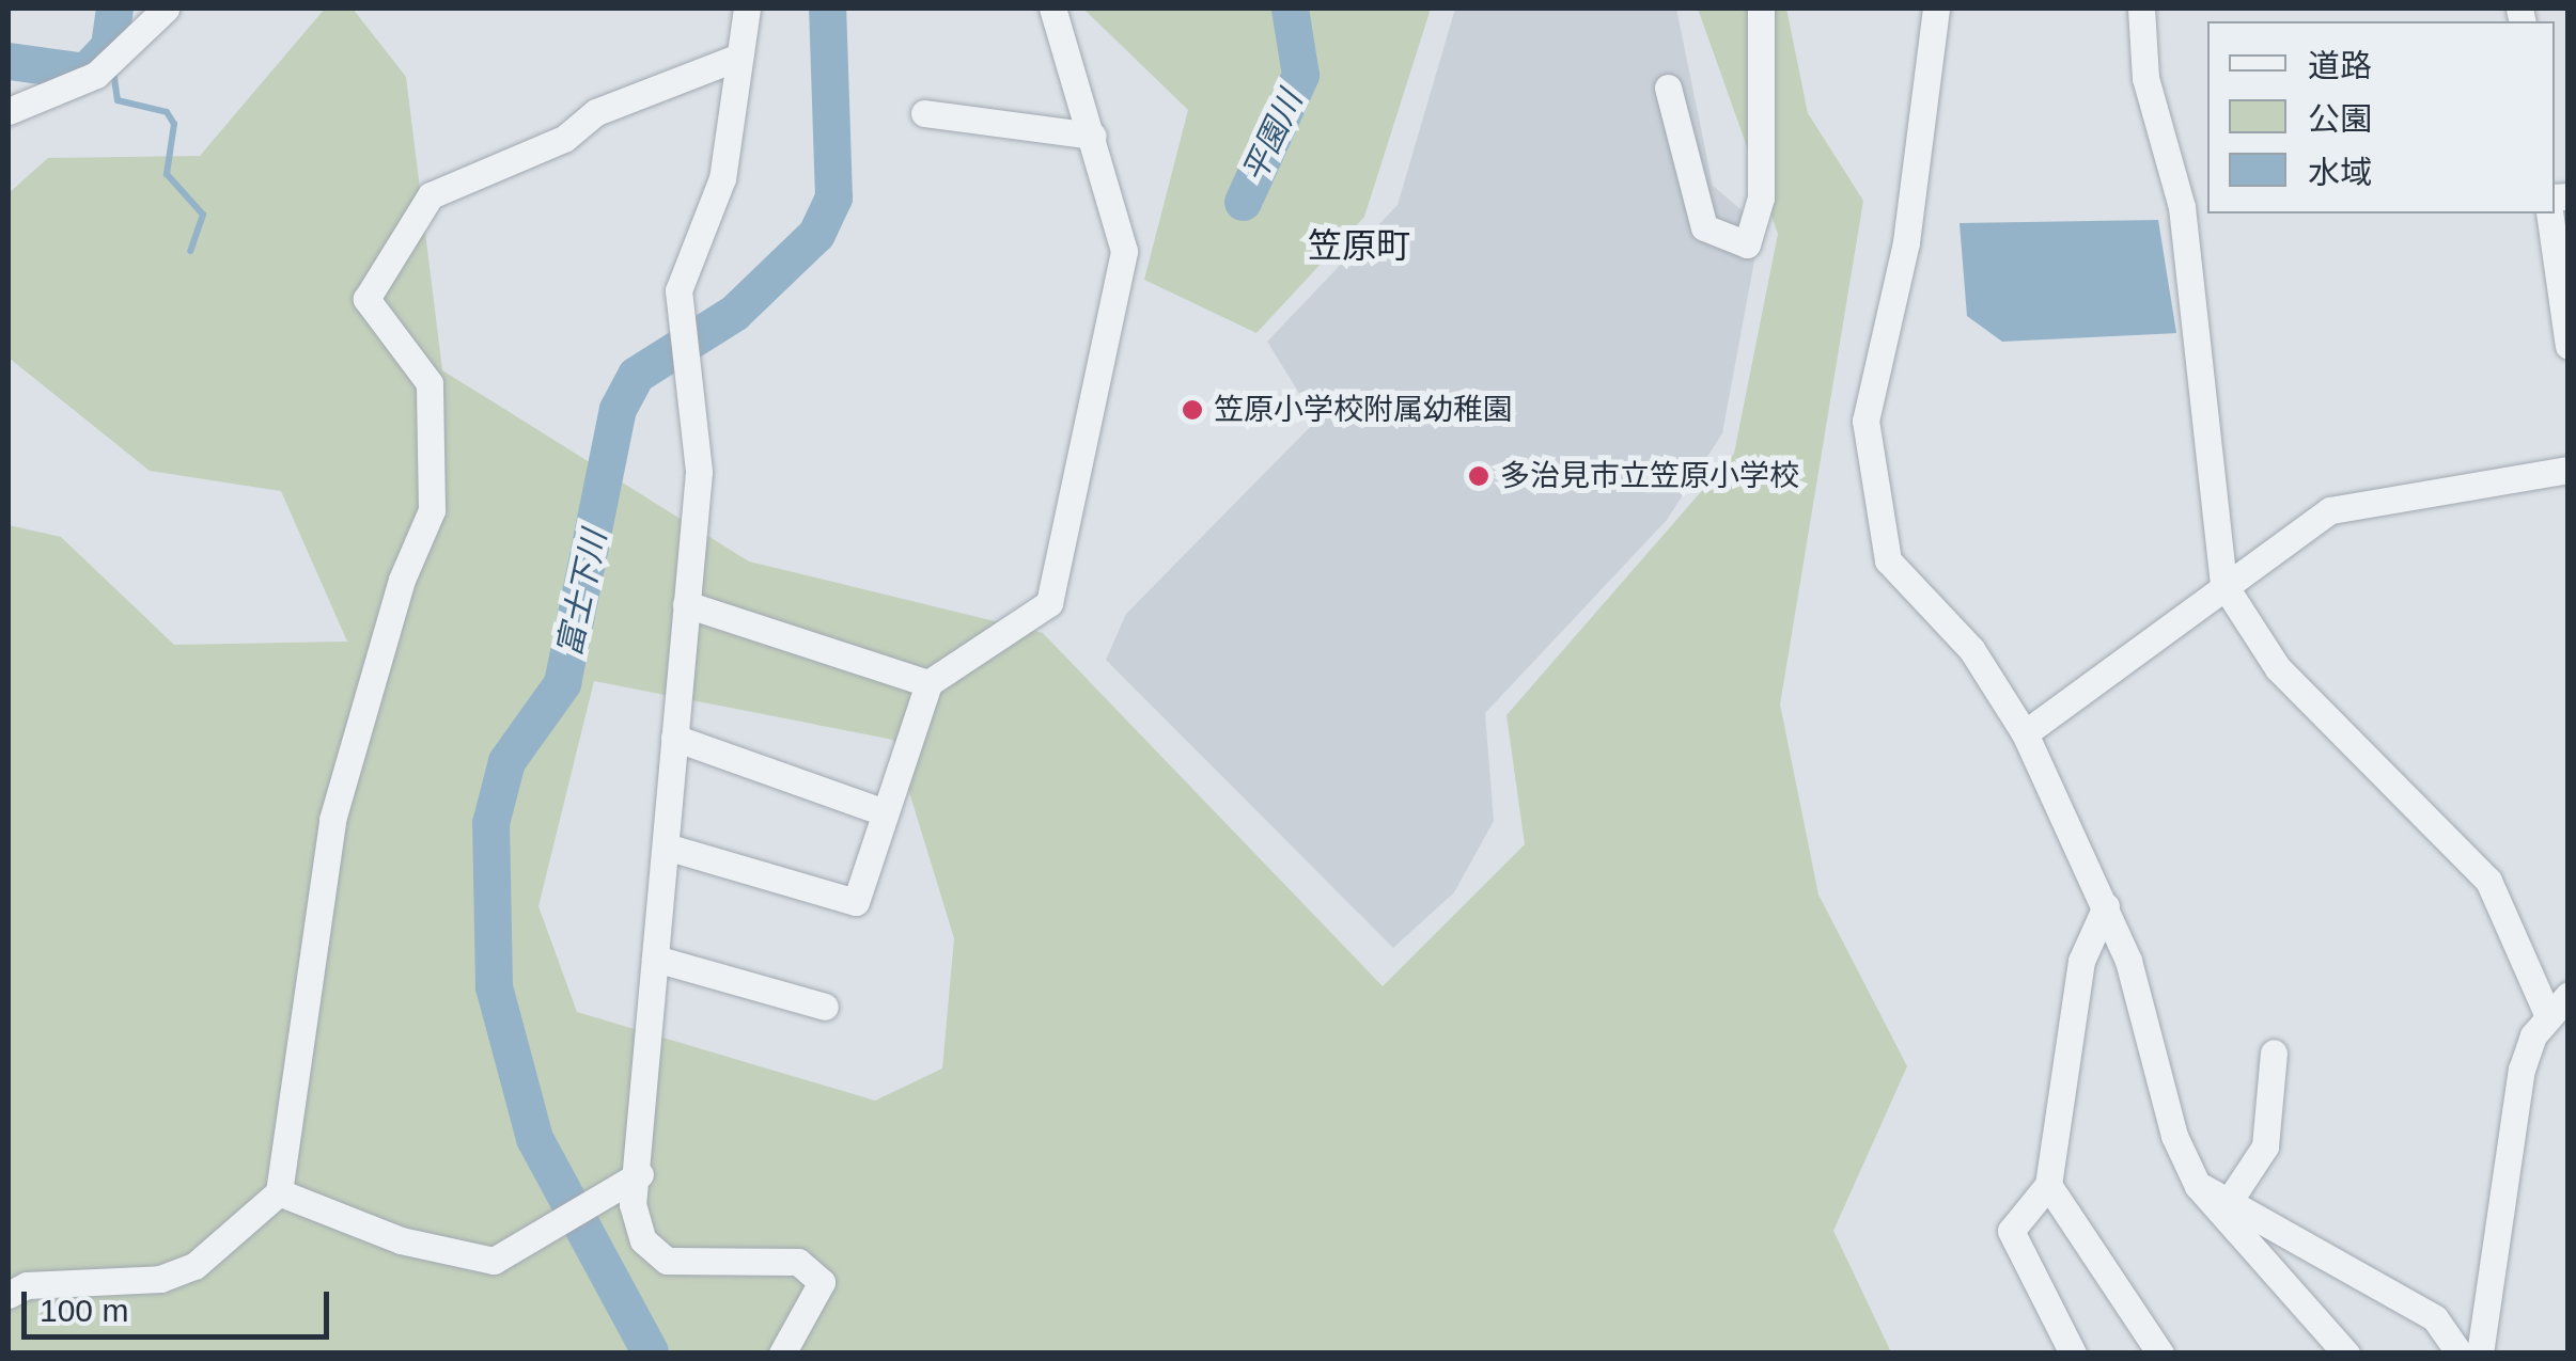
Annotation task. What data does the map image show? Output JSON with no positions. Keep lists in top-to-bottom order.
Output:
{
  "districts": ["笠原町"],
  "water": ["平園川", "富士下川"],
  "places": ["笠原小学校附属幼稚園", "多治見市立笠原小学校"],
  "legend": ["道路", "公園", "水域"],
  "scale_bar": "100 m"
}
